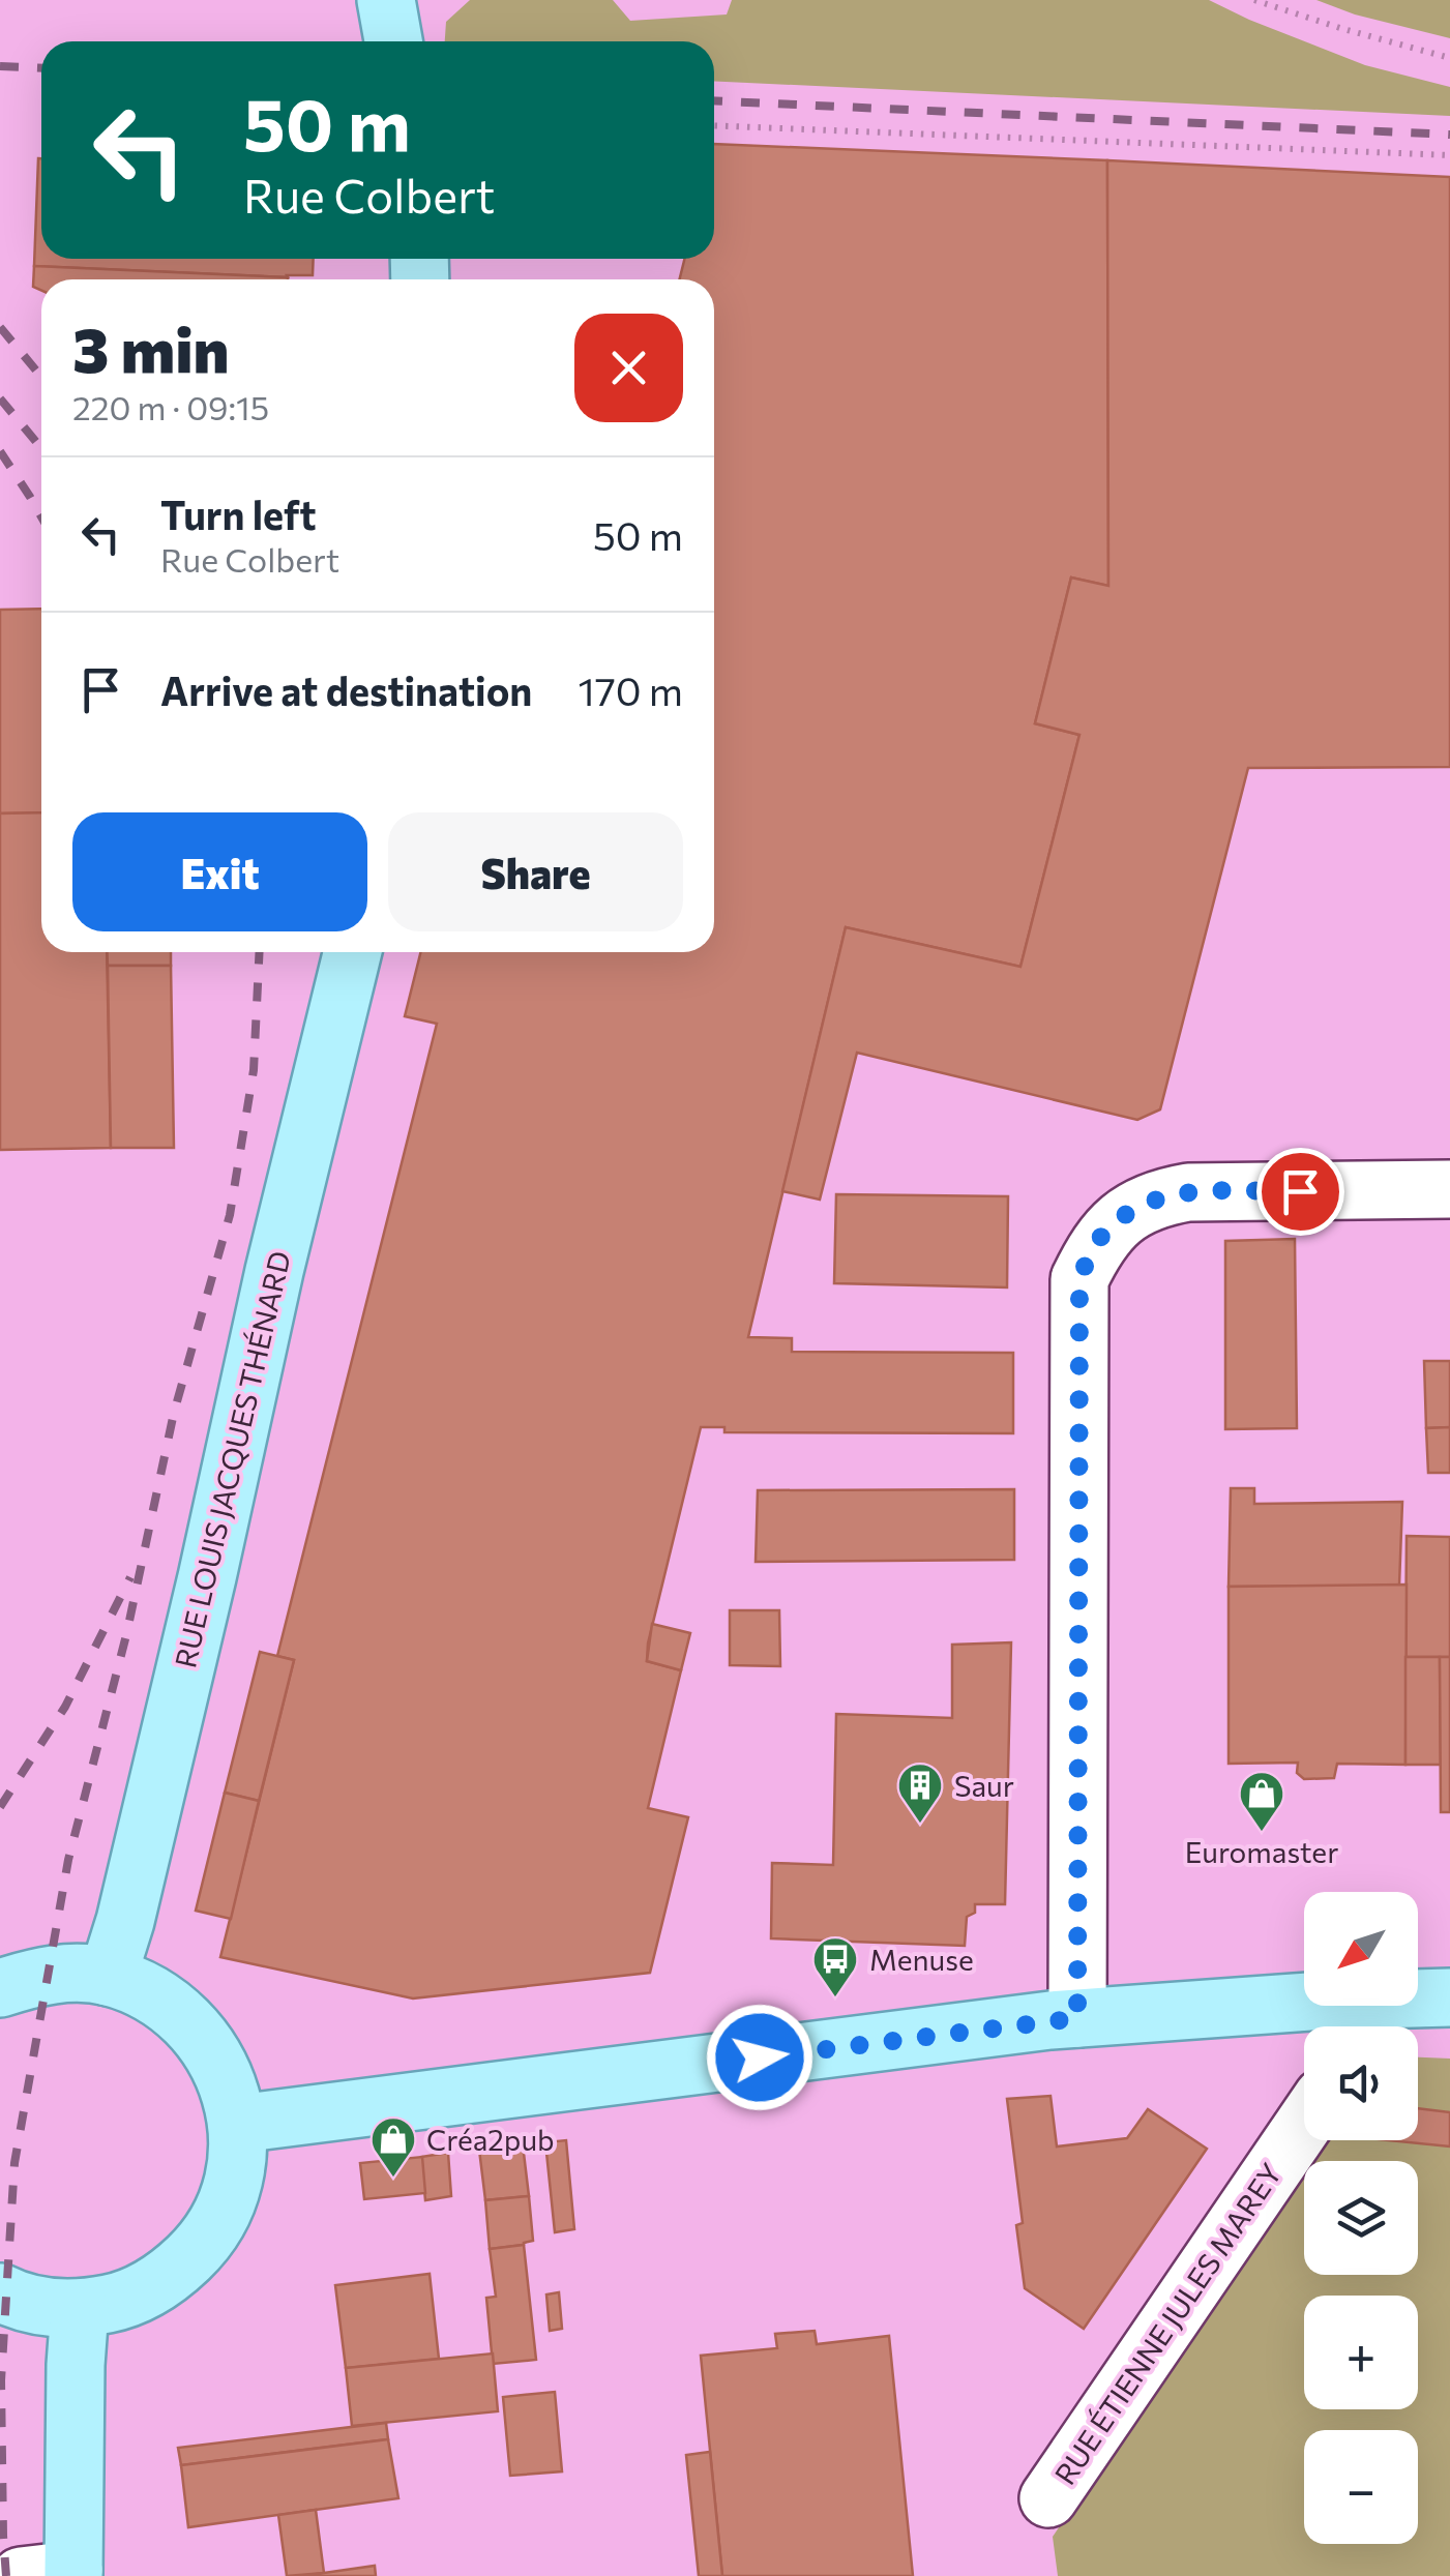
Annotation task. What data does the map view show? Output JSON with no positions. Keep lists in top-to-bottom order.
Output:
{
  "streets": {
    "main road": ["RUE LOUIS JACQUES THÉNARD"],
    "street": ["RUE ÉTIENNE JULES MAREY"]
  },
  "places": {
    "building": ["Saur"],
    "shop": ["Euromaster", "Créa2pub"],
    "bus stop": ["Menuse"]
  },
  "north": "bottom left",
  "page": {
    "turn": ["50 m", "Rue Colbert"],
    "heading": ["3 min", "220 m · 09:15"],
    "list": [
      {
        "name": "Turn left",
        "note": "Rue Colbert",
        "value": "50 m"
      },
      {
        "name": "Arrive at destination",
        "value": "170 m"
      }
    ],
    "buttons": ["Exit", "Share"],
    "map_buttons": ["+", "−"]
  }
}
